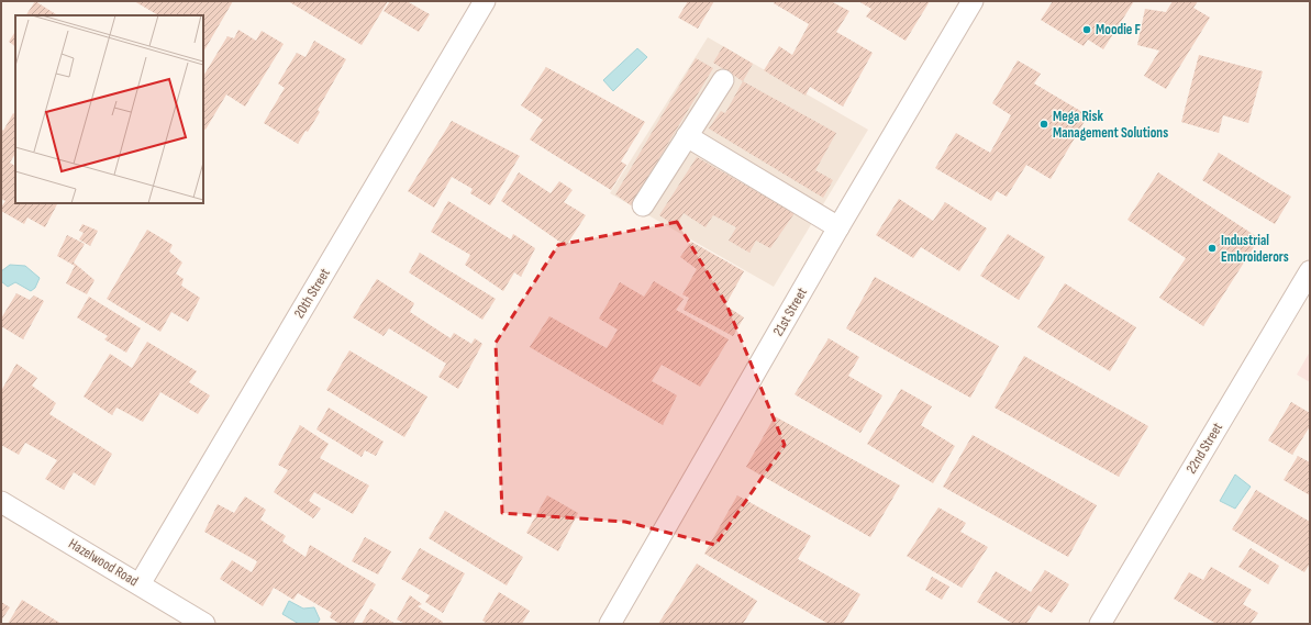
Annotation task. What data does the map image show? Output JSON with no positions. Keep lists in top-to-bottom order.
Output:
{
  "streets": {
    "street": [
      "20th Street",
      "21st Street",
      "22nd Street",
      "Hazelwood Road"
    ]
  },
  "crossings": [
    ["20th Street", "Hazelwood Road"]
  ],
  "places": ["Moodie F", "Mega Risk Management Solutions", "Industrial Embroiderors"]
}
